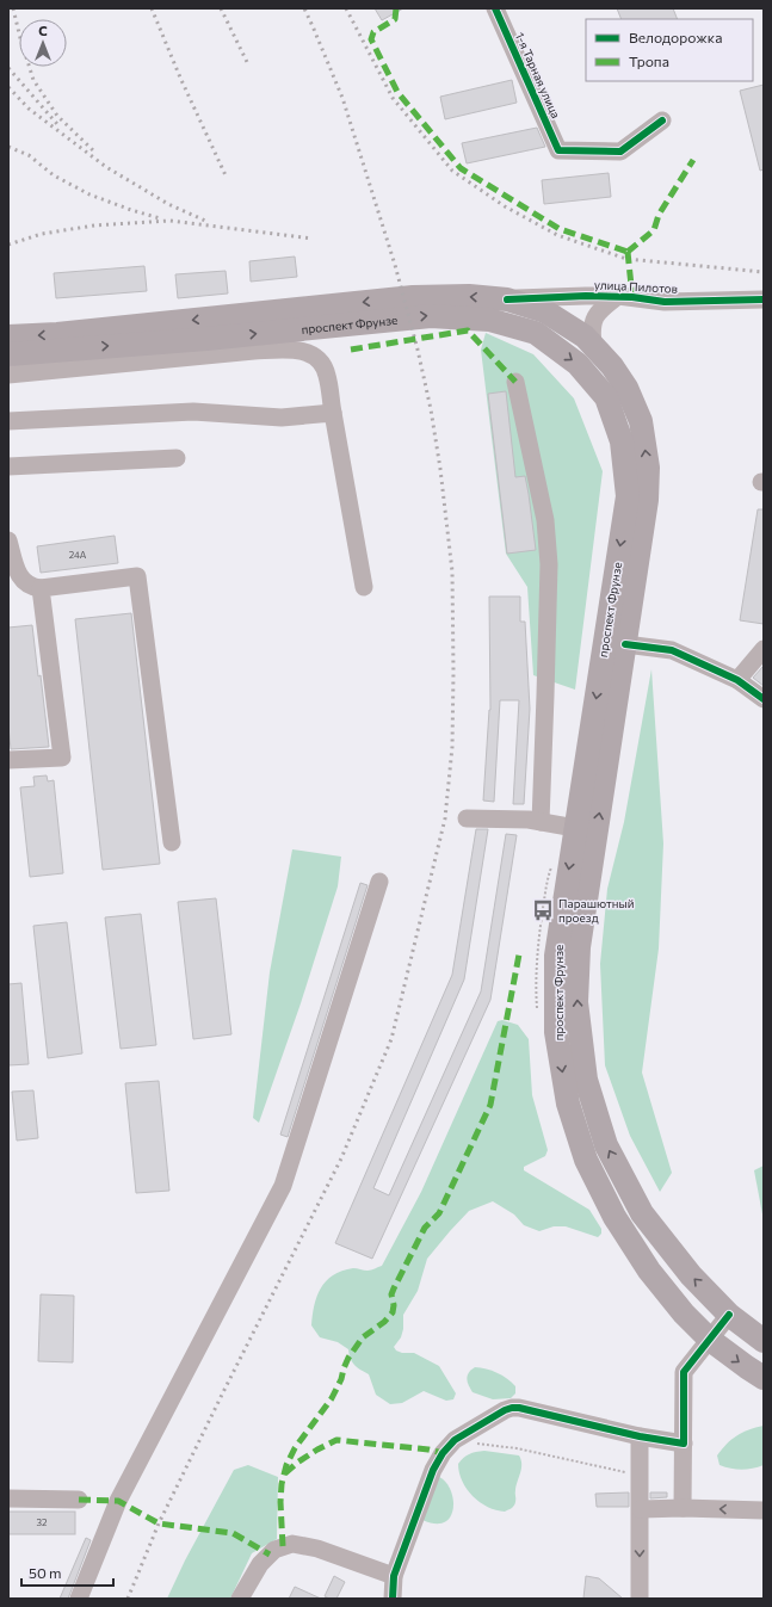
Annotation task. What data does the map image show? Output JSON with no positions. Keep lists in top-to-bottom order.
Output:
{
  "streets": {
    "main road": ["проспект Фрунзе"],
    "street": ["1-я Тарная улица", "улица Пилотов"]
  },
  "crossings": [
    ["улица Пилотов", "проспект Фрунзе"]
  ],
  "places": {
    "bus stop": ["Парашютный проезд"]
  },
  "house_numbers": ["24А", "32"],
  "legend": ["Велодорожка", "Тропа"],
  "scale_bar": "50 m",
  "north": "top"
}
